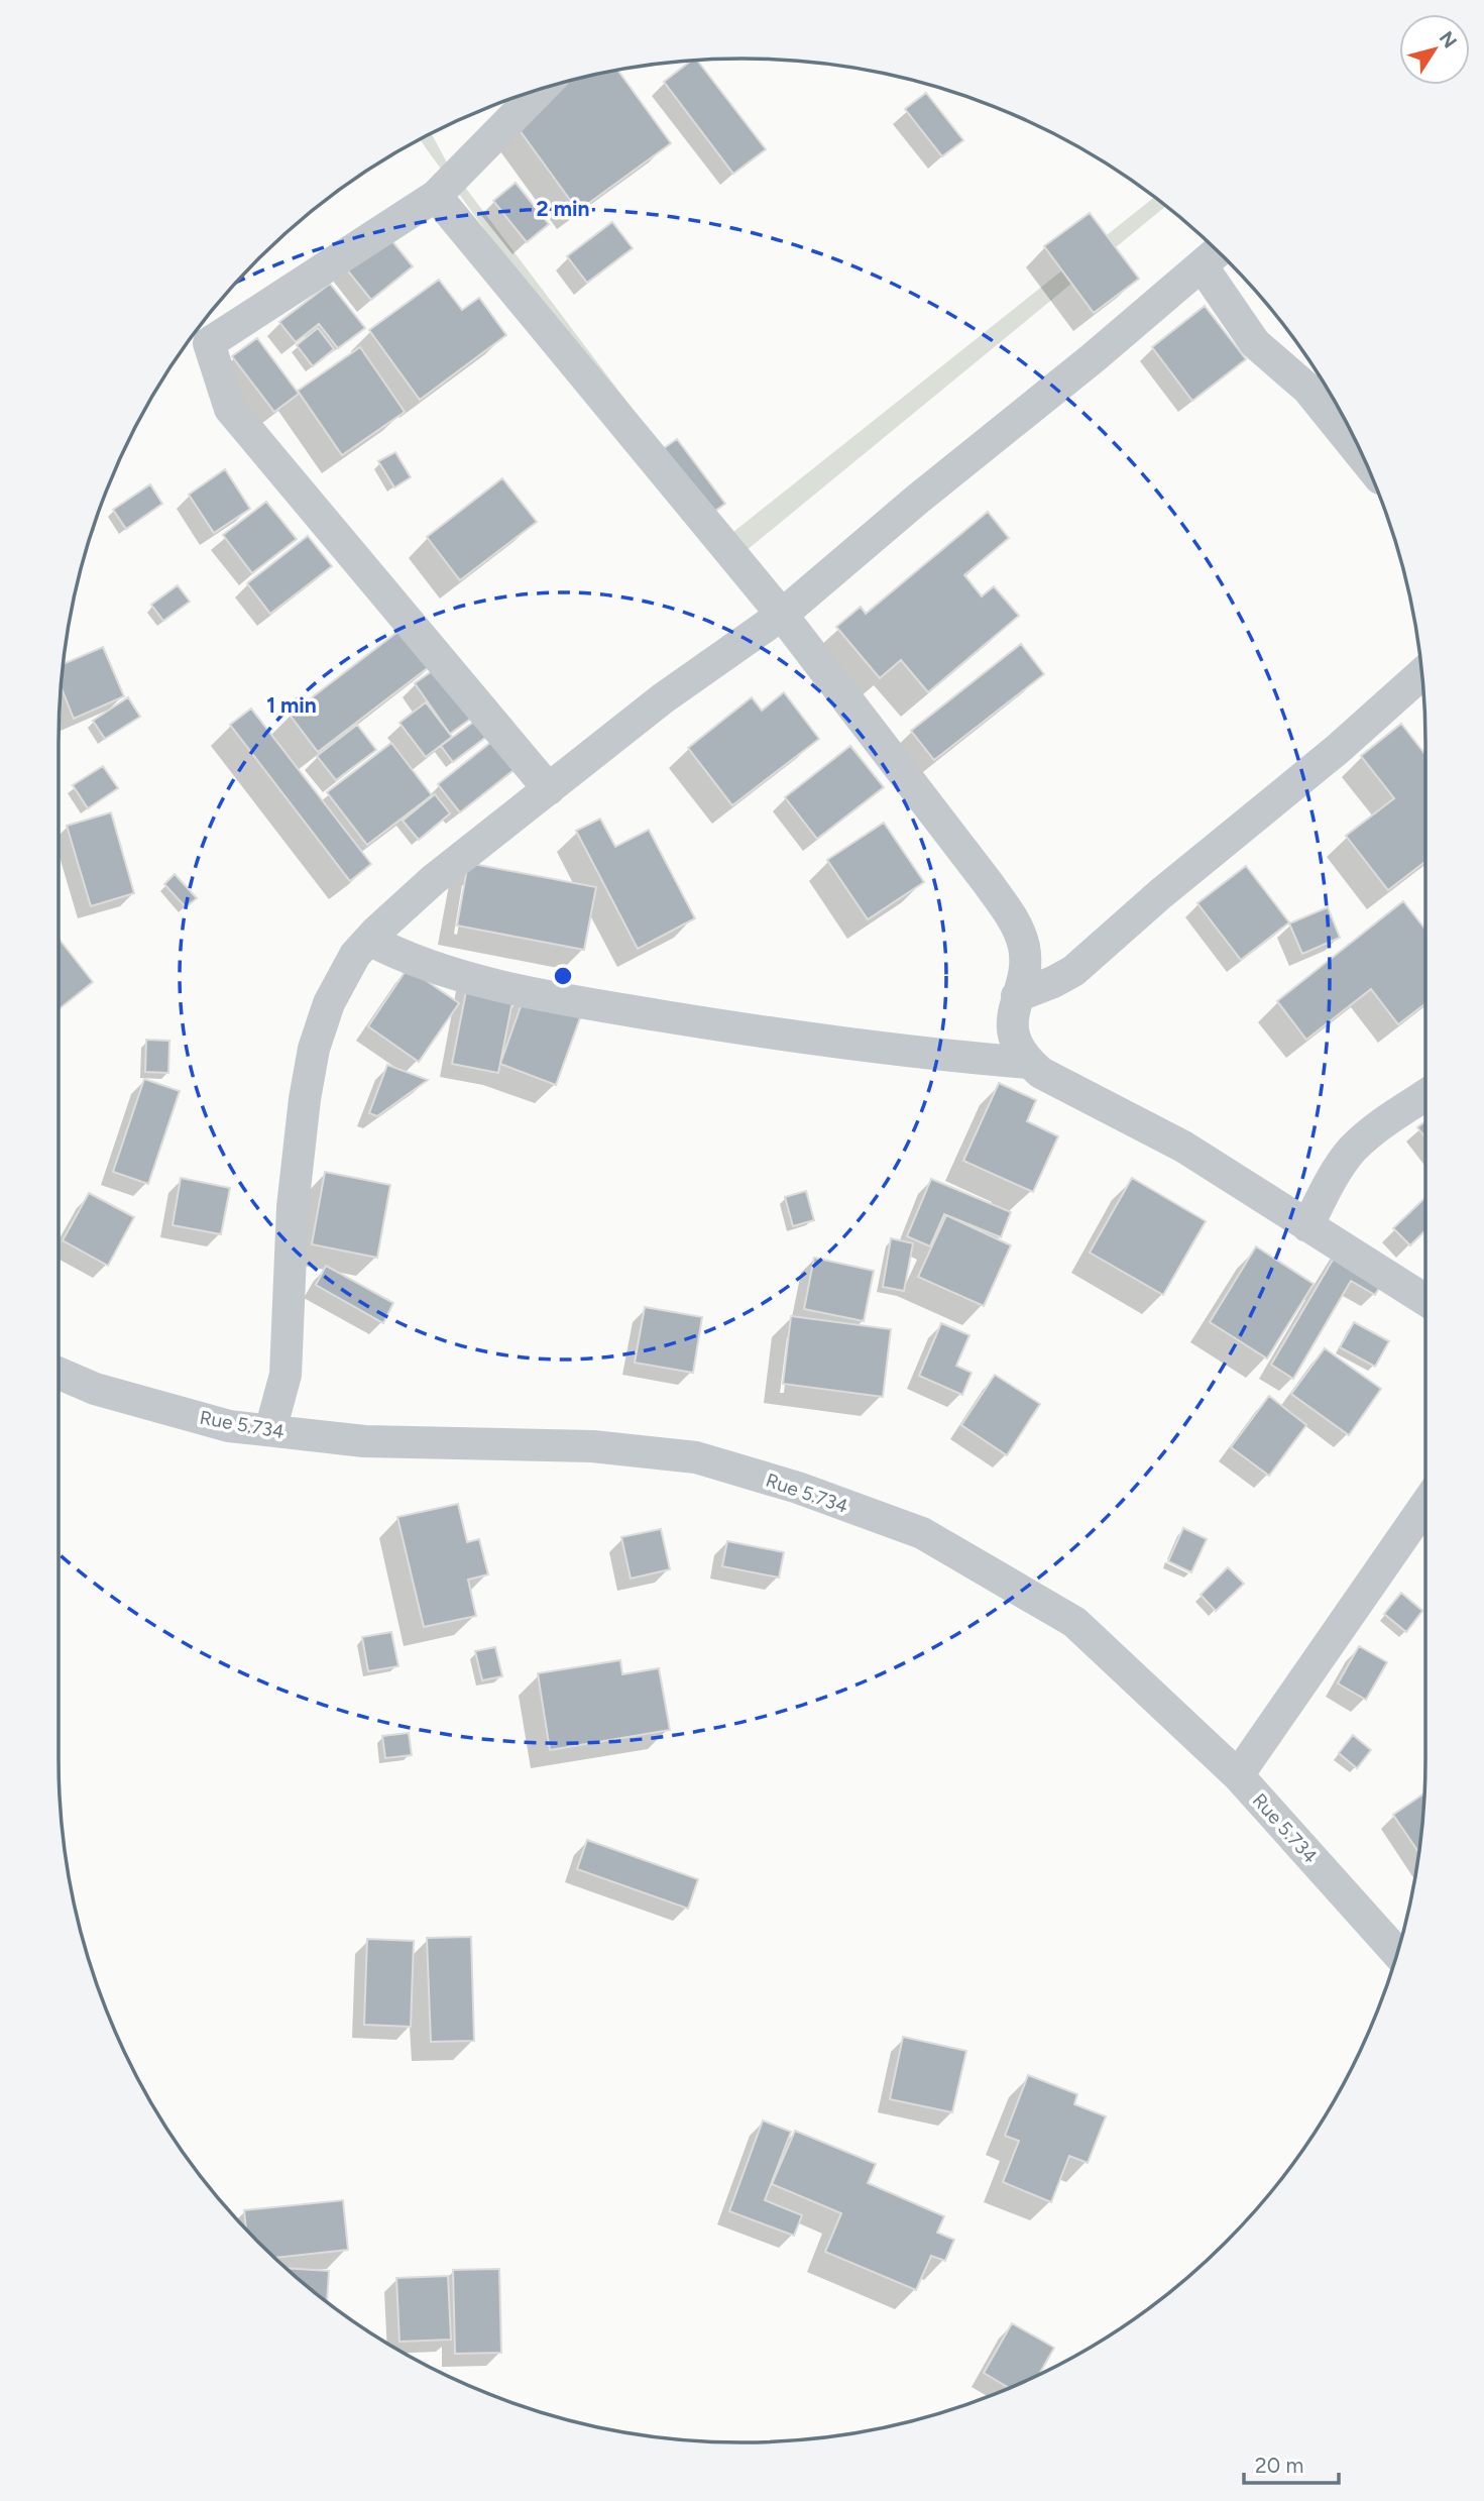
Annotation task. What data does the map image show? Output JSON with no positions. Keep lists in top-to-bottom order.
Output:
{
  "streets": {
    "street": ["Rue 5.734"]
  },
  "scale_bar": "20 m",
  "north": "top right",
  "rings": ["2 min", "1 min"]
}
